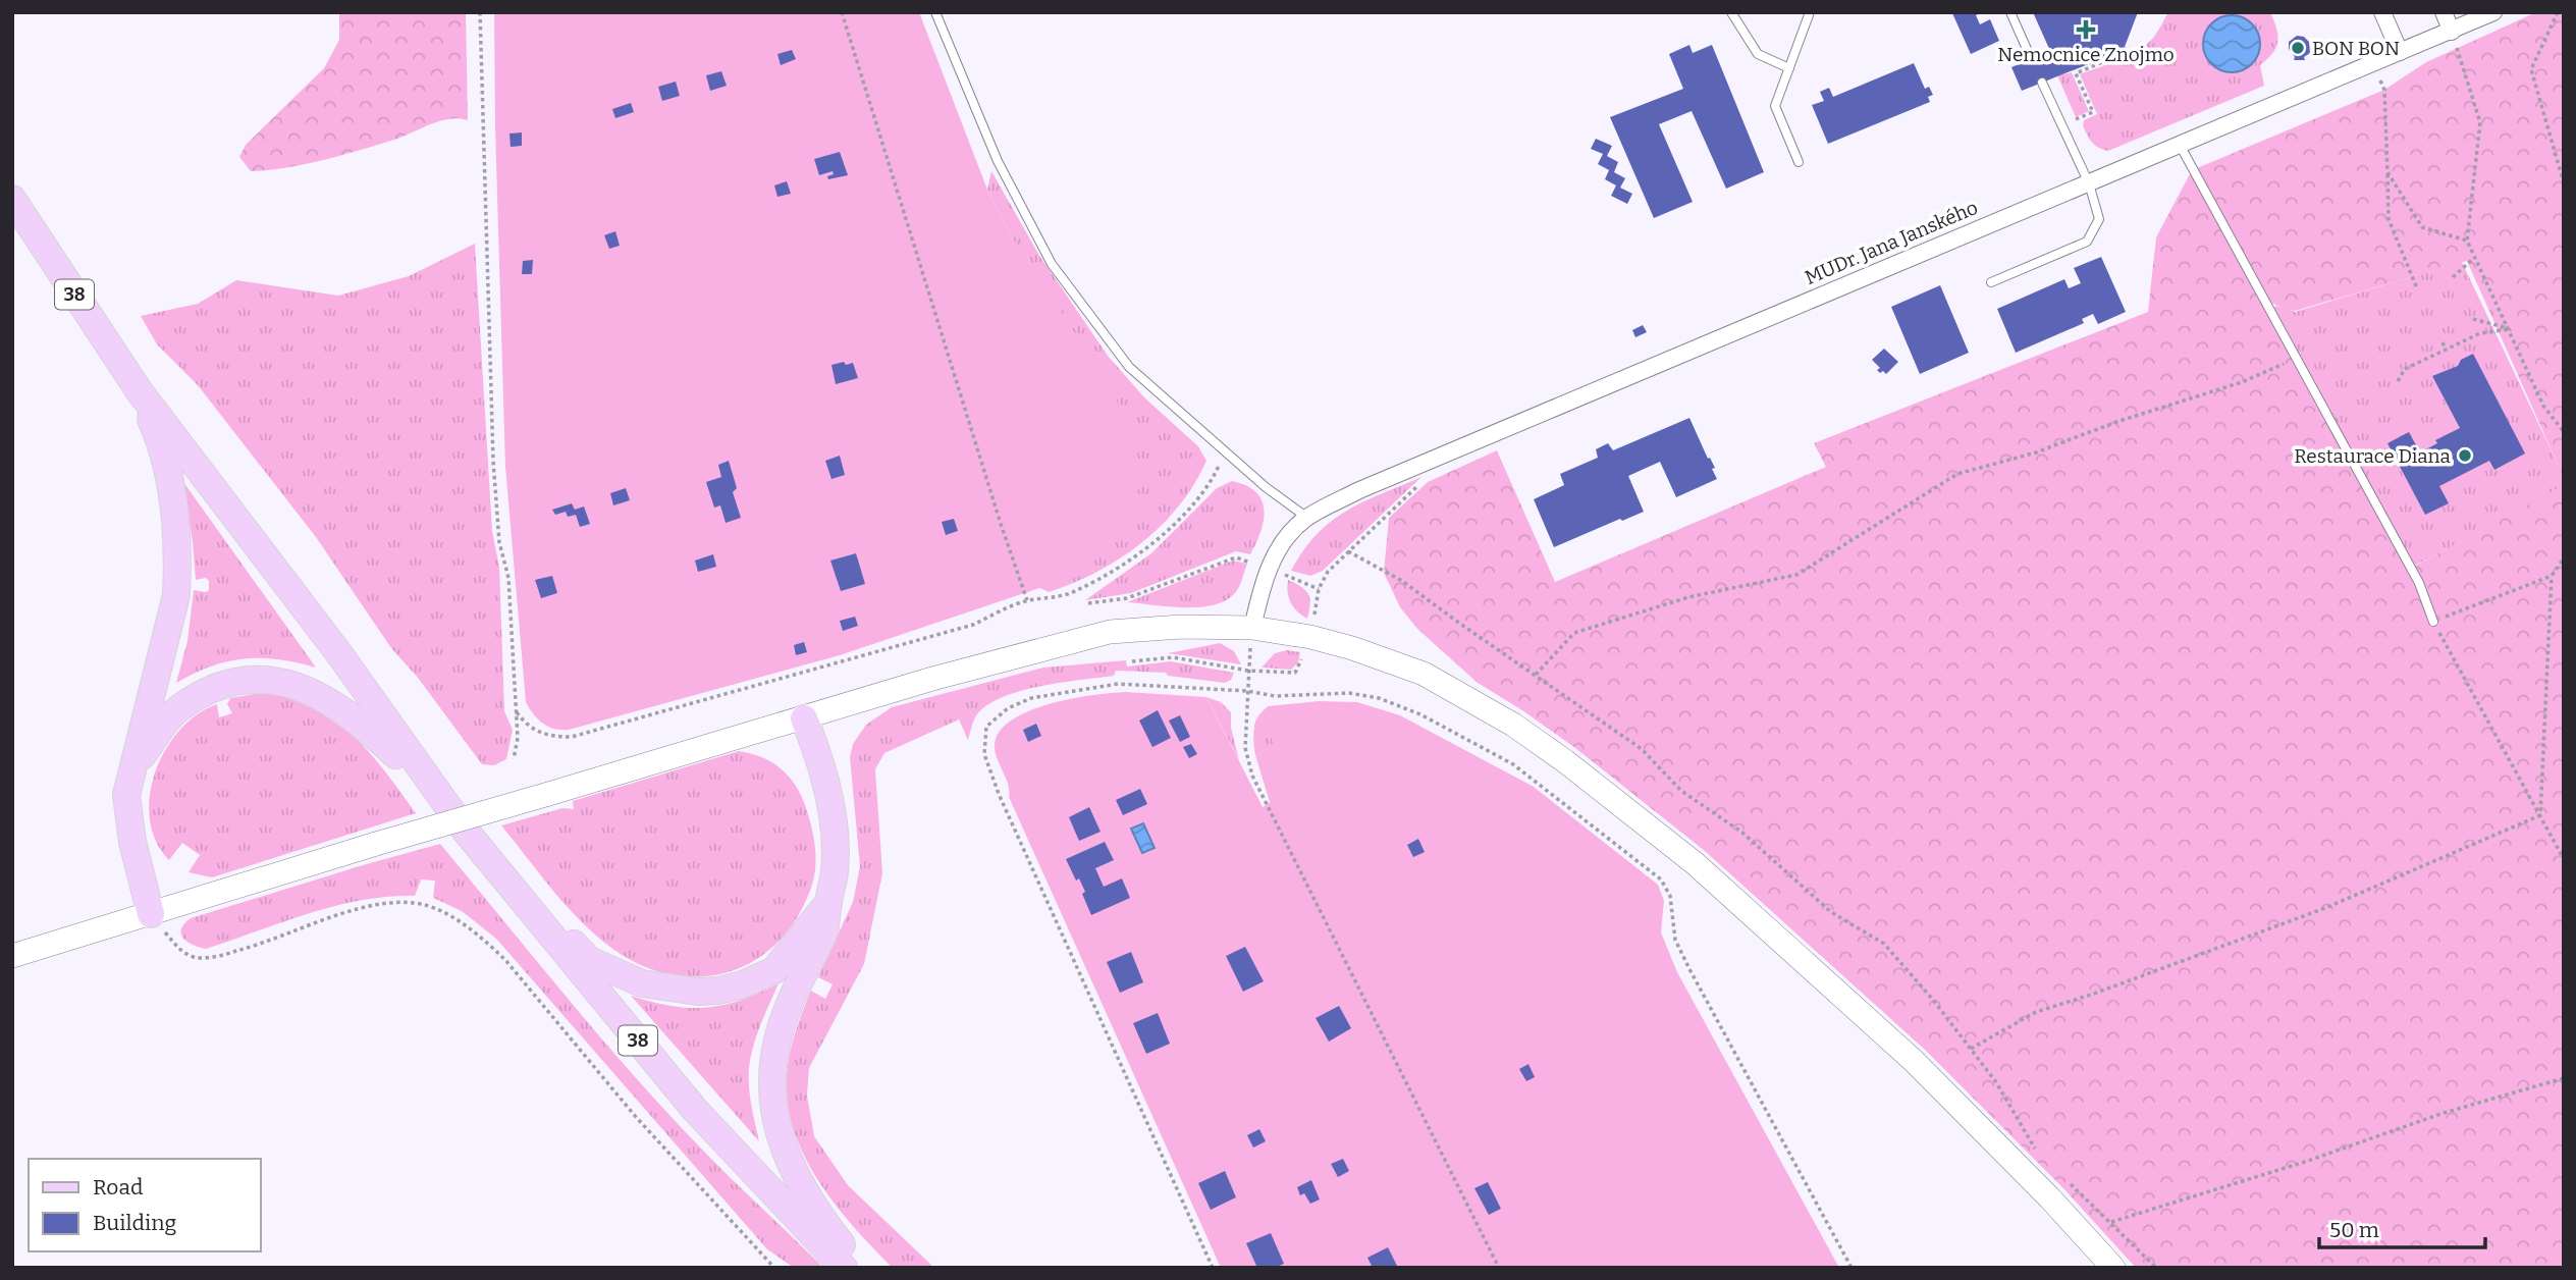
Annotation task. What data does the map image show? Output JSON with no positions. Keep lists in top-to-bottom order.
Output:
{
  "streets": {
    "main road": ["38"],
    "street": ["MUDr. Jana Janského"]
  },
  "places": {
    "health": ["Nemocnice Znojmo"],
    "other": ["BON BON", "Restaurace Diana"]
  },
  "legend": ["Road", "Building"],
  "scale_bar": "50 m"
}
